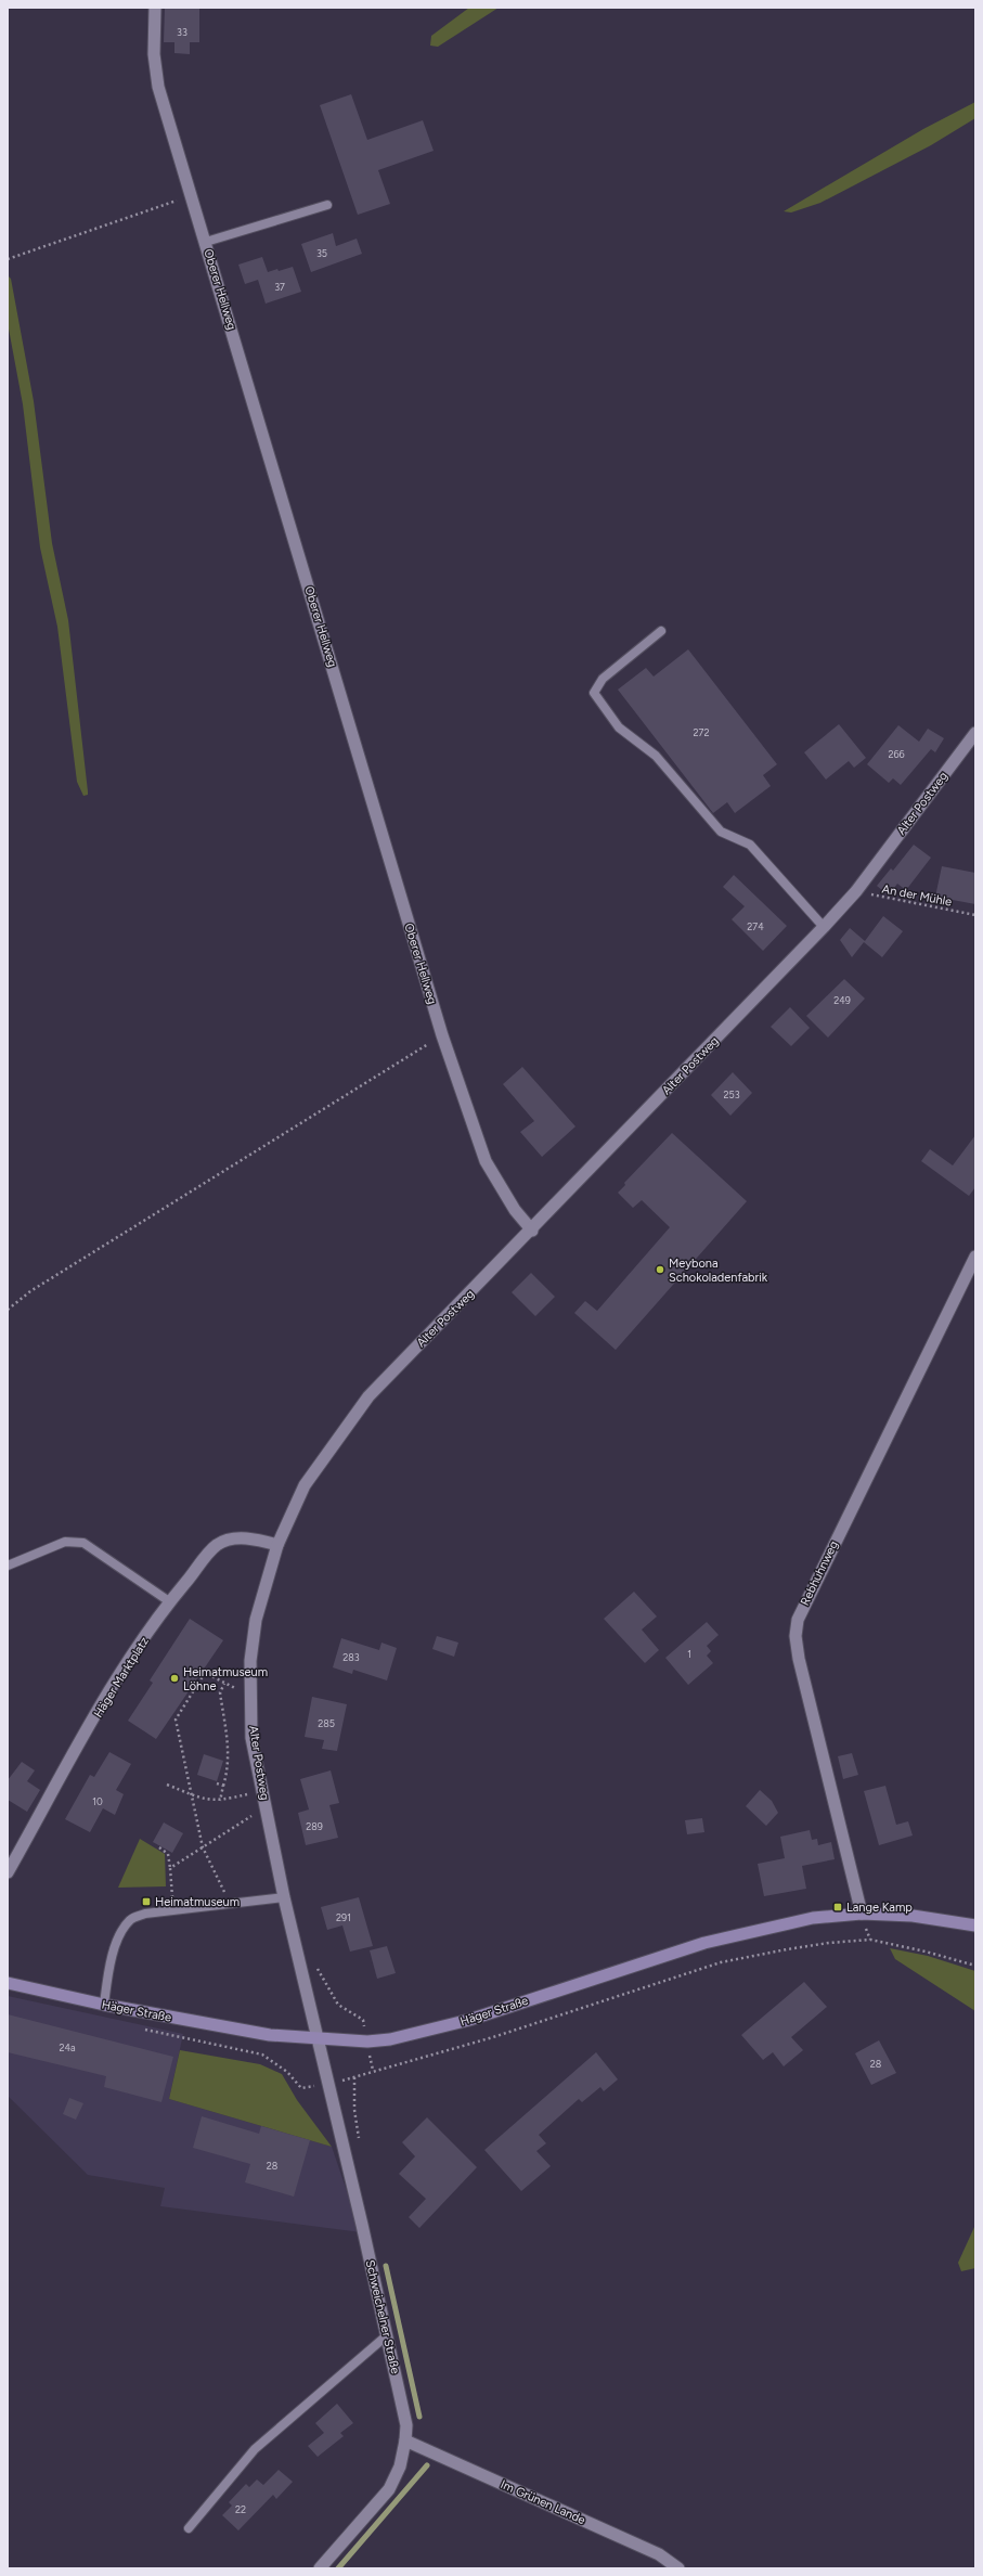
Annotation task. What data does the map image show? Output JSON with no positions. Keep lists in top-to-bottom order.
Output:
{
  "streets": {
    "main road": ["Häger Straße"],
    "street": [
      "Oberer Hellweg",
      "Alter Postweg",
      "Rebhuhnweg",
      "Häger Marktplatz",
      "Schweichelner Straße",
      "Im Grünen Lande"
    ],
    "path": ["An der Mühle"]
  },
  "crossings": [
    ["Oberer Hellweg", "Alter Postweg"],
    ["Alter Postweg", "An der Mühle"],
    ["Alter Postweg", "Häger Marktplatz"],
    ["Alter Postweg", "Häger Straße"],
    ["Alter Postweg", "Schweichelner Straße"],
    ["Rebhuhnweg", "Häger Straße"],
    ["Häger Straße", "Schweichelner Straße"],
    ["Schweichelner Straße", "Im Grünen Lande"]
  ],
  "places": {
    "other": ["Meybona Schokoladenfabrik", "Heimatmuseum Löhne"],
    "transit": ["Heimatmuseum", "Lange Kamp"]
  },
  "house_numbers": [
    "33",
    "35",
    "37",
    "272",
    "266",
    "274",
    "249",
    "253",
    "1",
    "283",
    "285",
    "10",
    "289",
    "291",
    "24a",
    "28",
    "28",
    "22"
  ]
}
